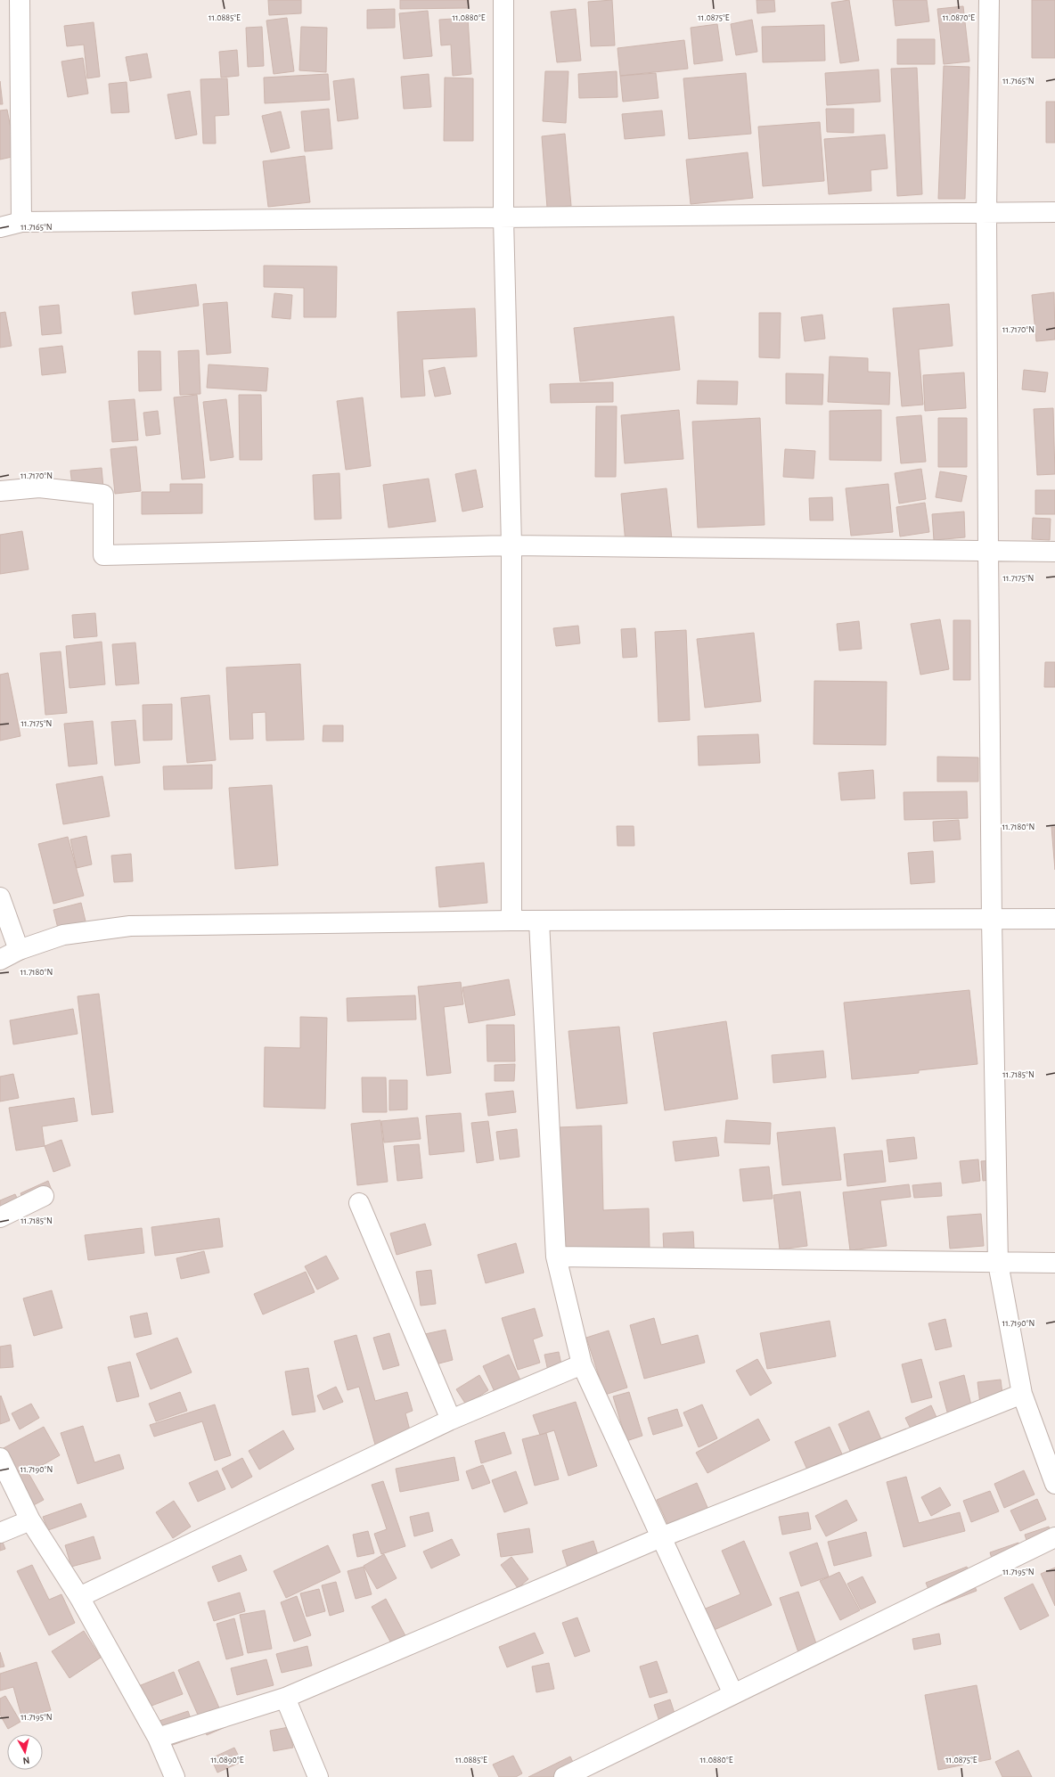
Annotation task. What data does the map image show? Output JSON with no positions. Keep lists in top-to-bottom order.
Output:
{
  "north": "bottom",
  "coordinates": [
    "11.0885°E",
    "11.0880°E",
    "11.0875°E",
    "11.0870°E",
    "11.7165°N",
    "11.7170°N",
    "11.7175°N",
    "11.7180°N",
    "11.7185°N",
    "11.7190°N",
    "11.7195°N",
    "11.0890°E"
  ]
}
